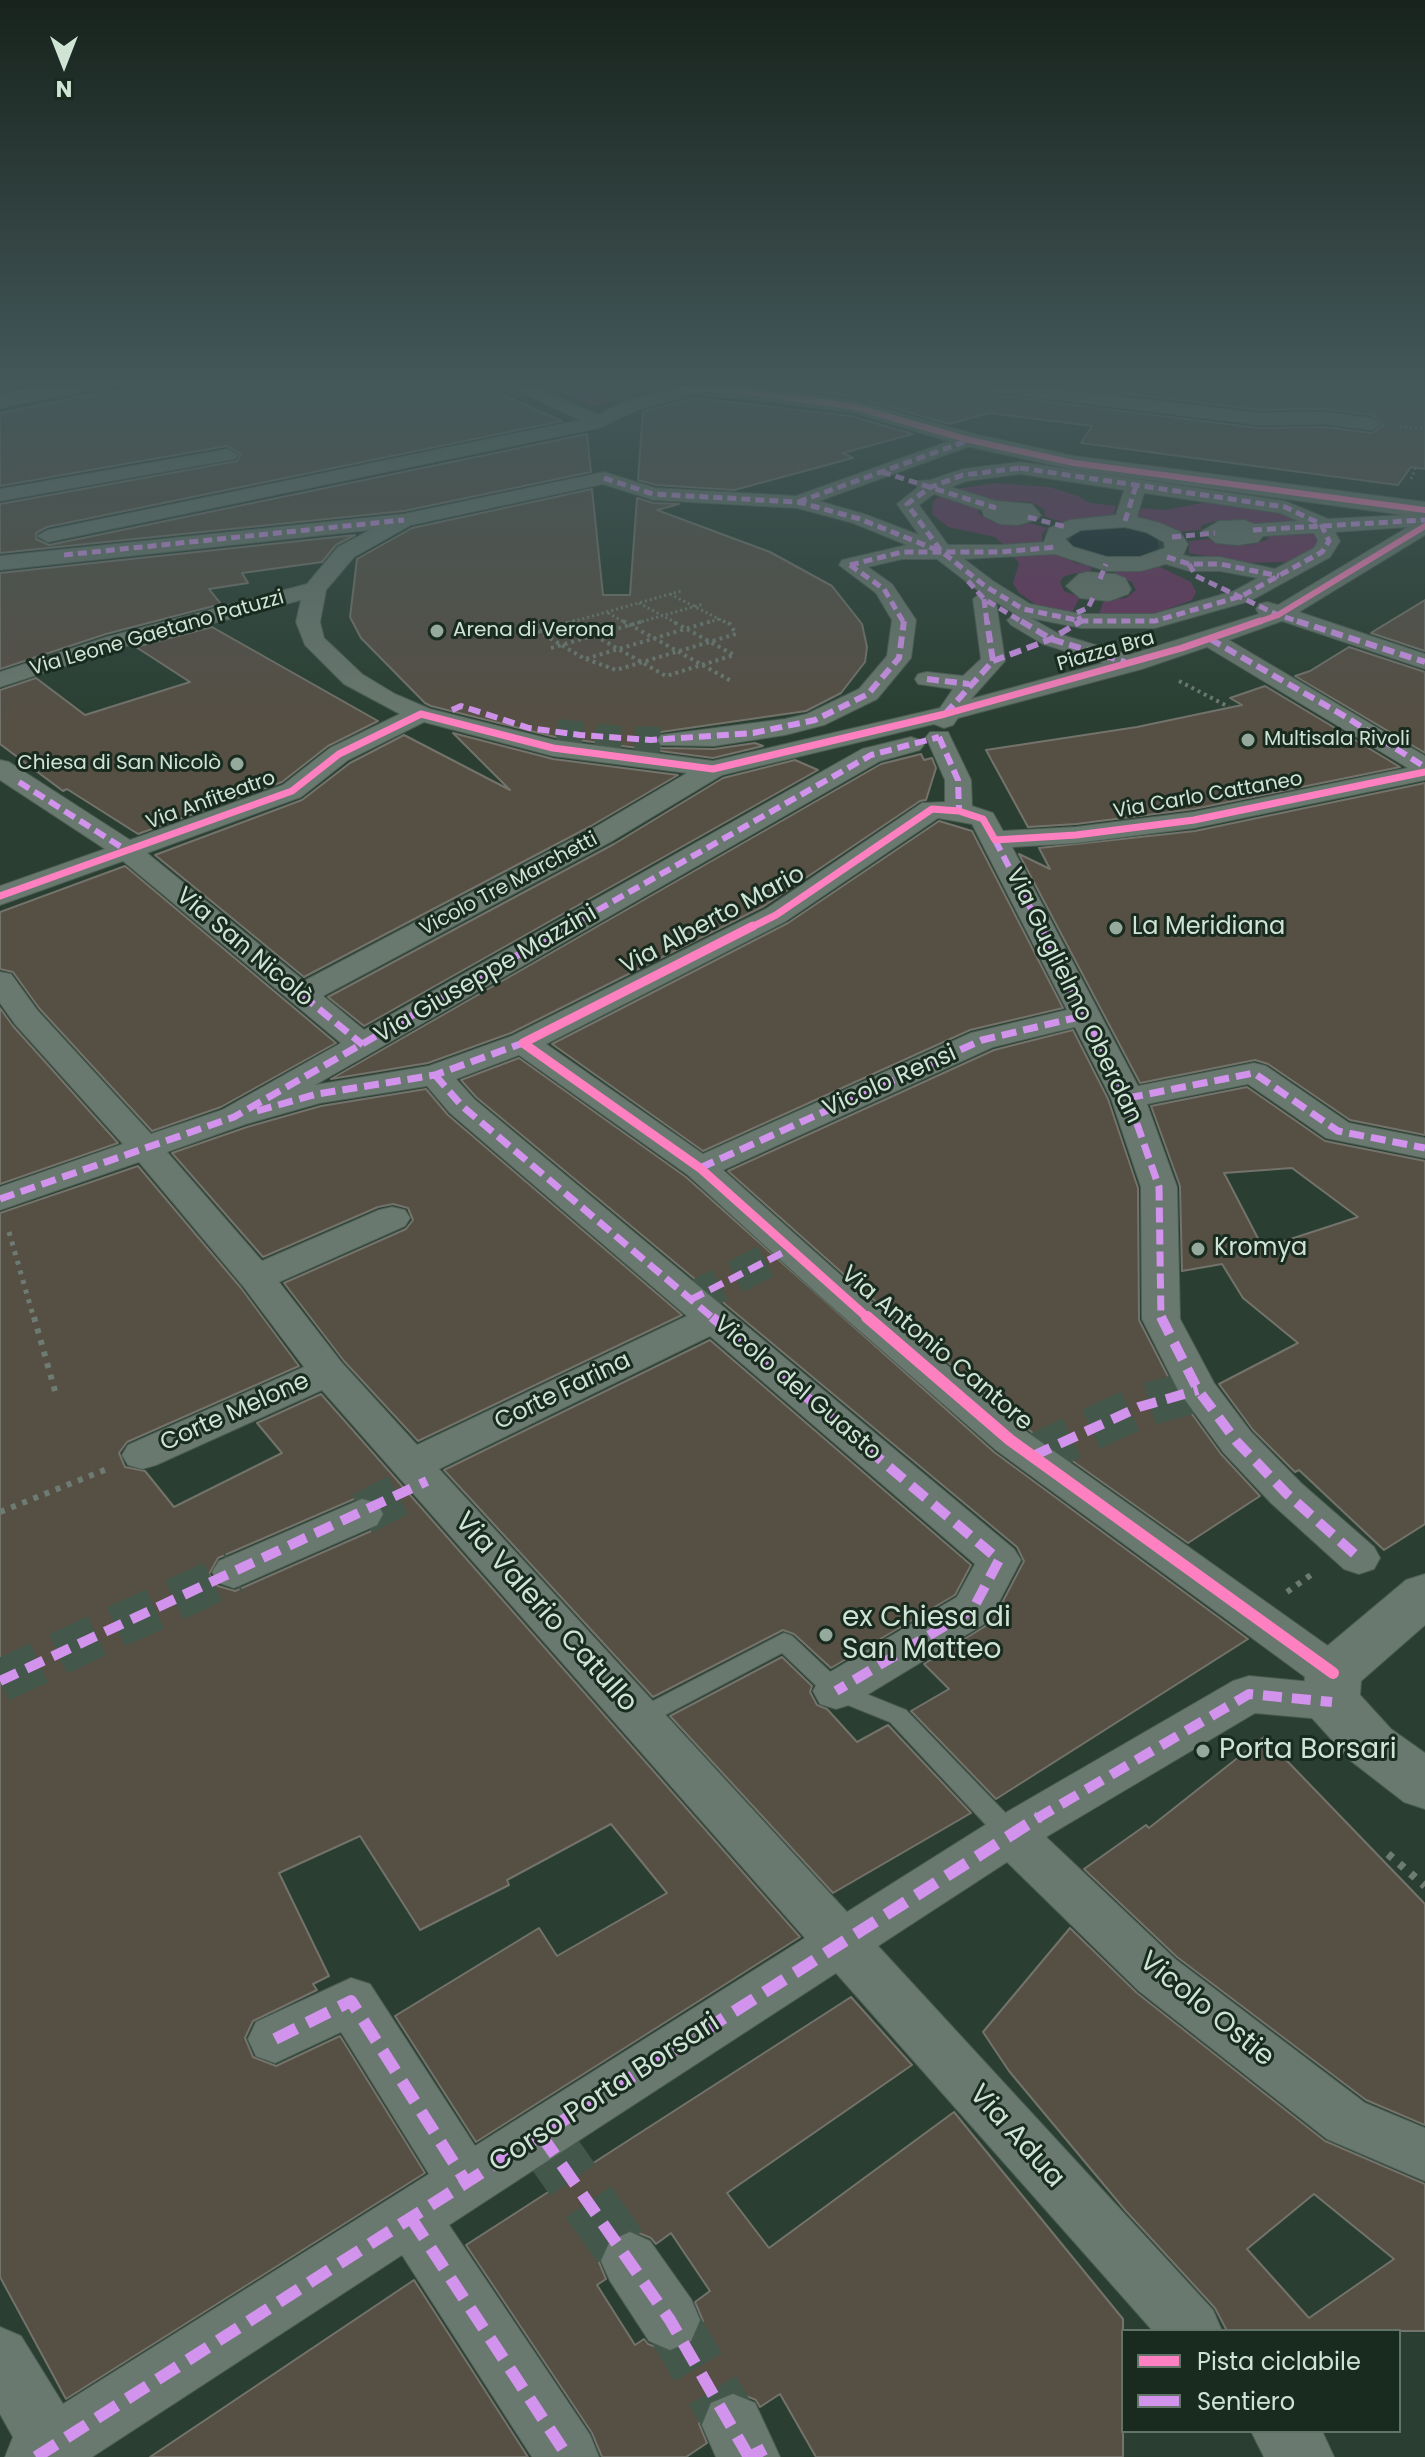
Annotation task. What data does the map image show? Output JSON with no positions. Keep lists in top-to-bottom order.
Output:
{
  "streets": {
    "street": [
      "Via Leone Gaetano Patuzzi",
      "Piazza Bra",
      "Via Carlo Cattaneo",
      "Via Anfiteatro",
      "Vicolo Tre Marchetti",
      "Via Alberto Mario",
      "Via San Nicolò",
      "Via Giuseppe Mazzini",
      "Via Guglielmo Oberdan",
      "Vicolo Rensi",
      "Via Antonio Cantore",
      "Vicolo del Guasto",
      "Corte Farina",
      "Corte Melone",
      "Via Valerio Catullo",
      "Vicolo Ostie",
      "Corso Porta Borsari",
      "Via Adua"
    ]
  },
  "crossings": [
    ["Piazza Bra", "Vicolo Tre Marchetti"],
    ["Piazza Bra", "Via Giuseppe Mazzini"],
    ["Via Carlo Cattaneo", "Via Guglielmo Oberdan"],
    ["Via Anfiteatro", "Via San Nicolò"],
    ["Vicolo Tre Marchetti", "Via San Nicolò"],
    ["Via Alberto Mario", "Via Giuseppe Mazzini"],
    ["Via Alberto Mario", "Via Guglielmo Oberdan"],
    ["Via Alberto Mario", "Via Antonio Cantore"],
    ["Via Alberto Mario", "Vicolo del Guasto"],
    ["Via San Nicolò", "Via Giuseppe Mazzini"],
    ["Via Giuseppe Mazzini", "Via Valerio Catullo"],
    ["Via Guglielmo Oberdan", "Vicolo Rensi"],
    ["Vicolo Rensi", "Via Antonio Cantore"],
    ["Via Antonio Cantore", "Corso Porta Borsari"],
    ["Vicolo del Guasto", "Corte Farina"],
    ["Corte Farina", "Via Valerio Catullo"],
    ["Corte Melone", "Via Valerio Catullo"],
    ["Via Valerio Catullo", "Corso Porta Borsari"],
    ["Via Valerio Catullo", "Via Adua"],
    ["Vicolo Ostie", "Corso Porta Borsari"],
    ["Corso Porta Borsari", "Via Adua"]
  ],
  "places": [
    "Arena di Verona",
    "Multisala Rivoli",
    "Chiesa di San Nicolò",
    "La Meridiana",
    "Kromya",
    "ex Chiesa di San Matteo",
    "Porta Borsari"
  ],
  "legend": ["Pista ciclabile", "Sentiero"],
  "north": "bottom"
}
